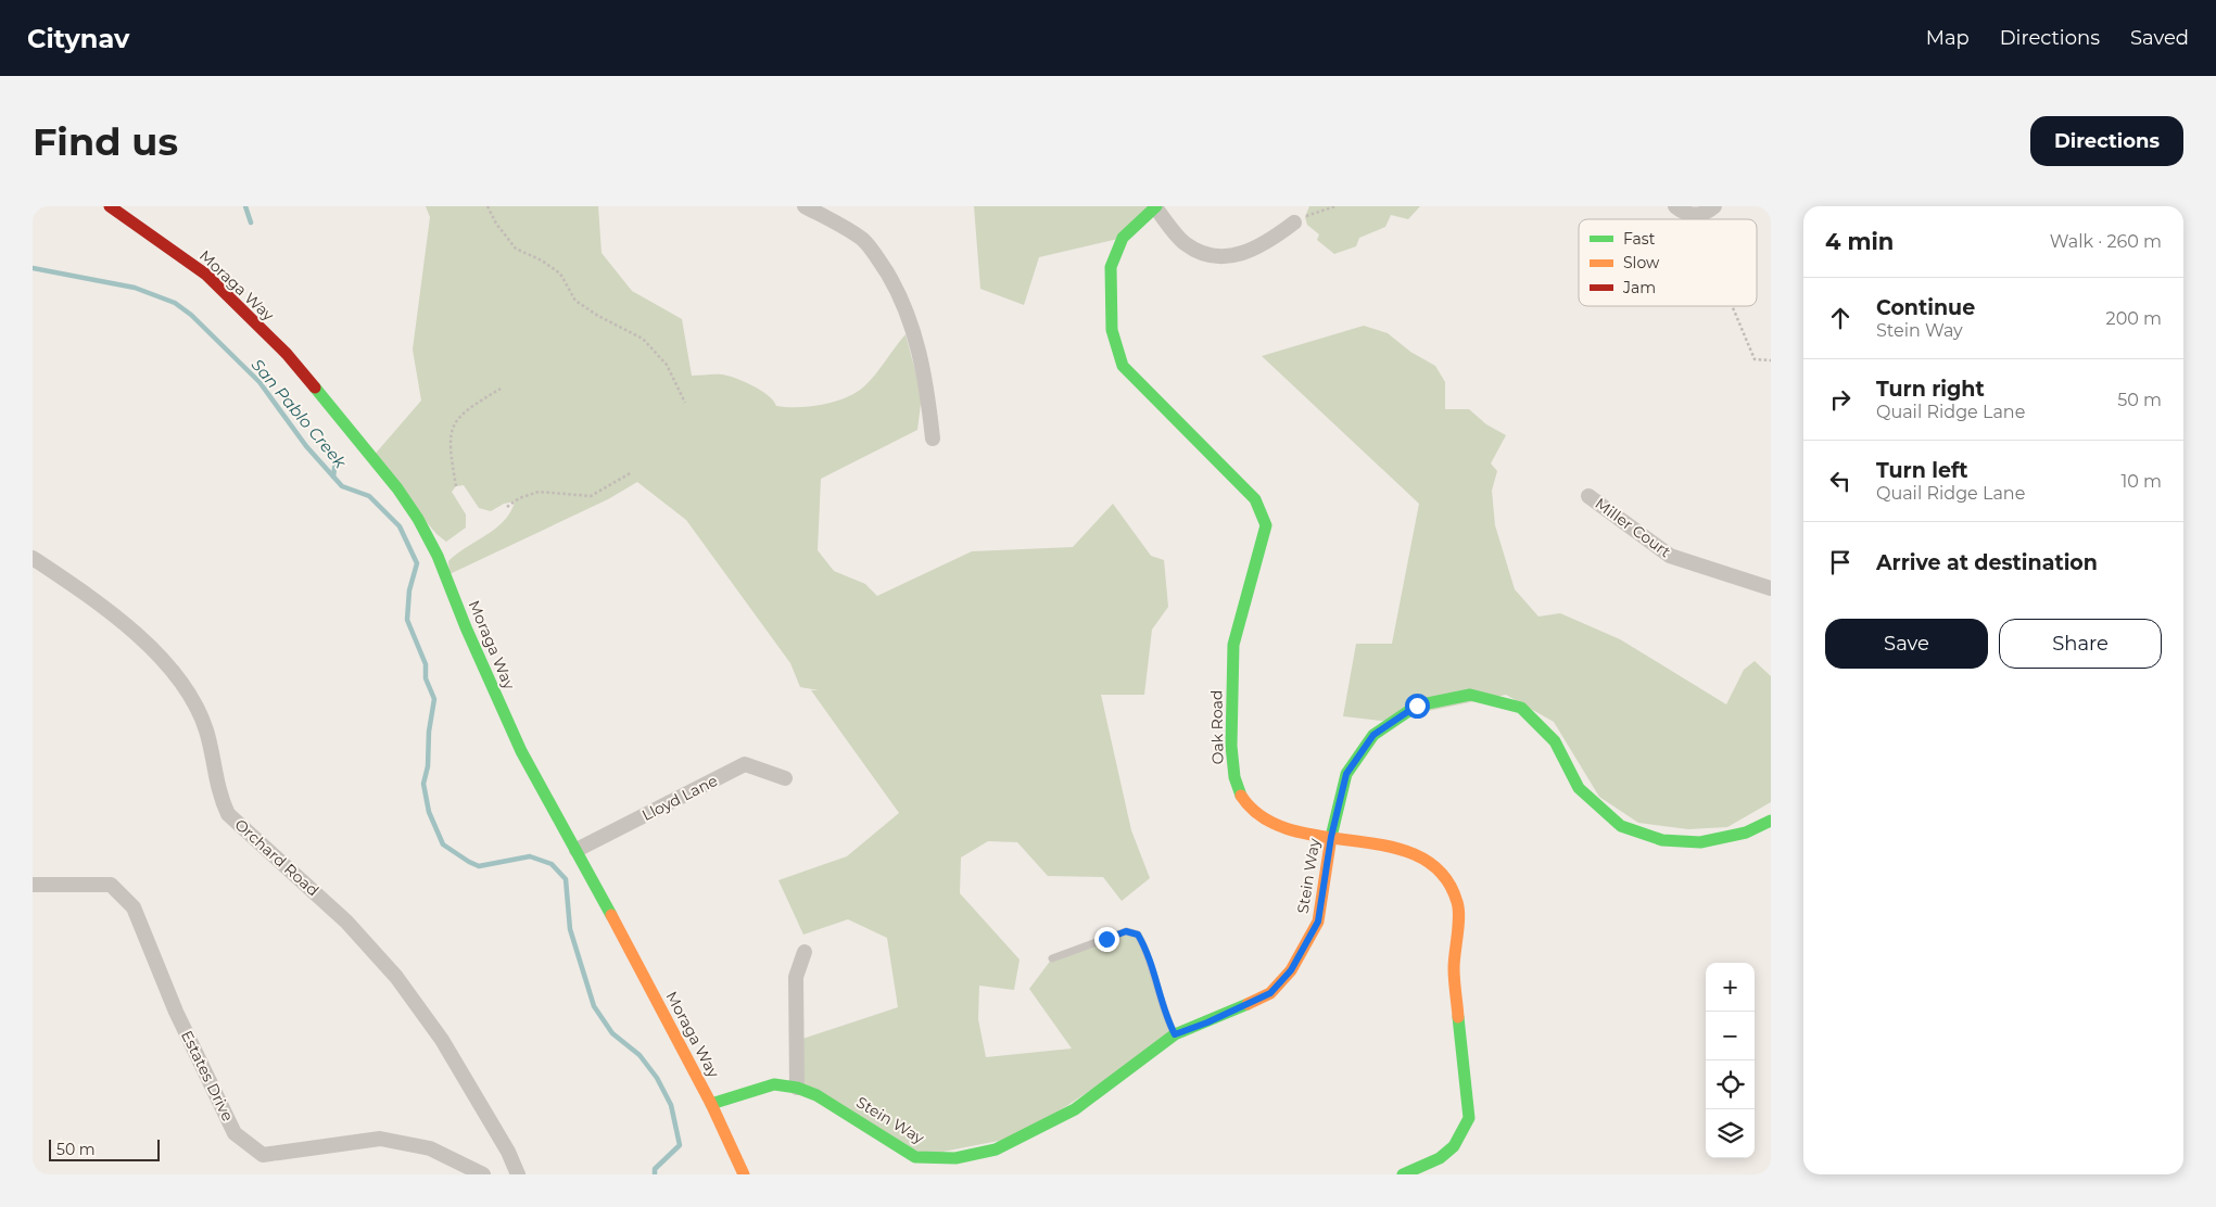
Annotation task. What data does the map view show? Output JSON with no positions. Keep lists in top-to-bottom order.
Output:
{
  "streets": {
    "street": [
      "Moraga Way",
      "Miller Court",
      "Oak Road",
      "Lloyd Lane",
      "Orchard Road",
      "Stein Way",
      "Estates Drive"
    ]
  },
  "crossings": [
    ["Moraga Way", "Lloyd Lane"],
    ["Moraga Way", "Stein Way"],
    ["Oak Road", "Stein Way"]
  ],
  "water": ["San Pablo Creek"],
  "legend": ["Fast", "Slow", "Jam"],
  "scale_bar": "50 m",
  "page": {
    "header": "Citynav",
    "nav": ["Map", "Directions", "Saved"],
    "buttons": [
      "Directions",
      ["Save", "Share"]
    ],
    "title": "Find us",
    "heading": ["4 min", "Walk · 260 m"],
    "list": [
      ["Continue", "Stein Way", "200 m"],
      ["Turn right", "Quail Ridge Lane", "50 m"],
      ["Turn left", "Quail Ridge Lane", "10 m"],
      "Arrive at destination"
    ],
    "map_buttons": ["+", "−"],
    "scale": "50 m"
  }
}
